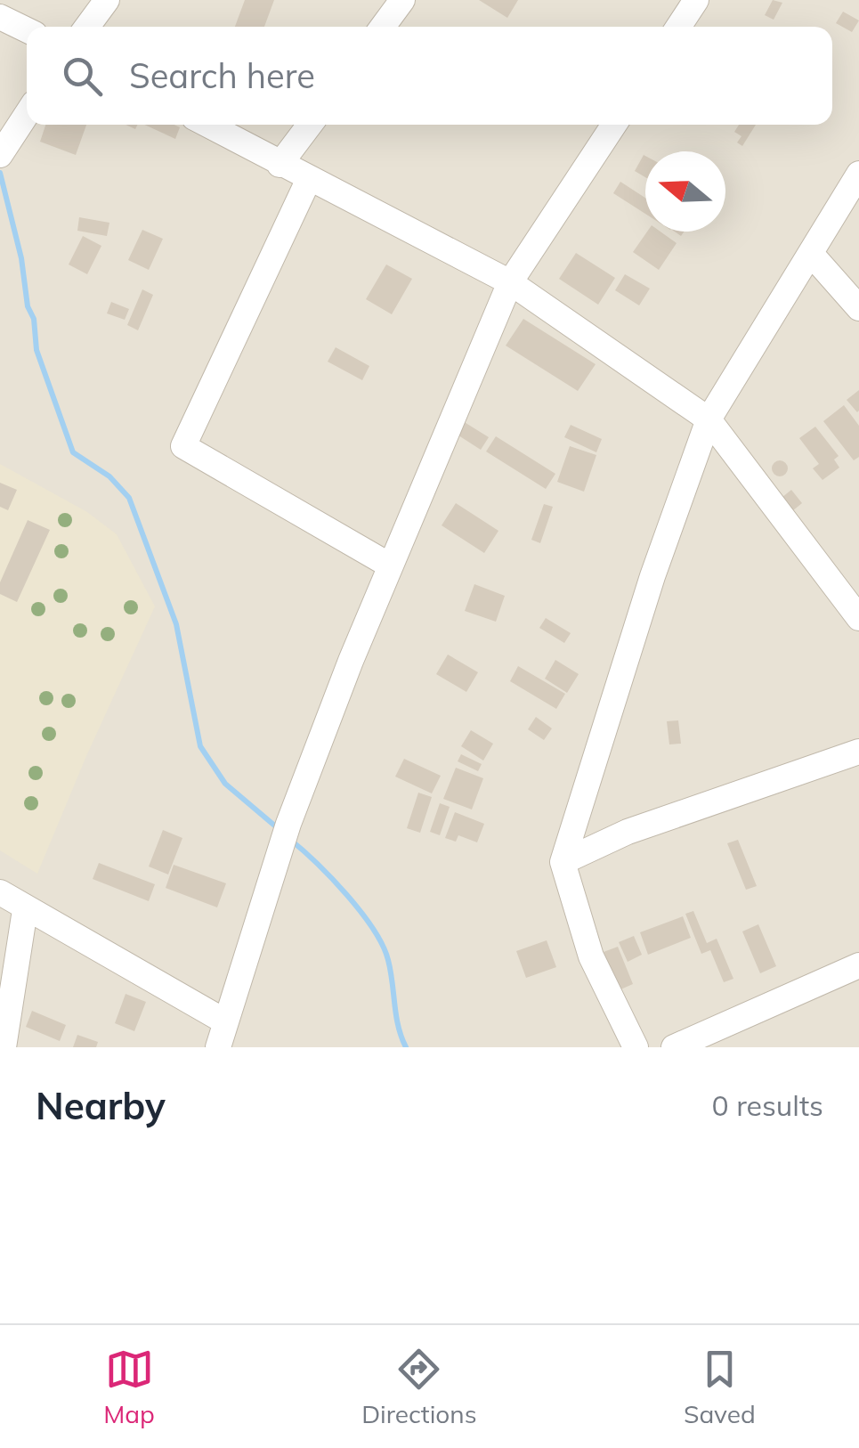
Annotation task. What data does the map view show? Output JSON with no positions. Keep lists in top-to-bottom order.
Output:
{
  "north": "left",
  "page": {
    "search": "Search here",
    "heading": ["Nearby", "0 results"],
    "nav": ["Map", "Directions", "Saved"]
  }
}
